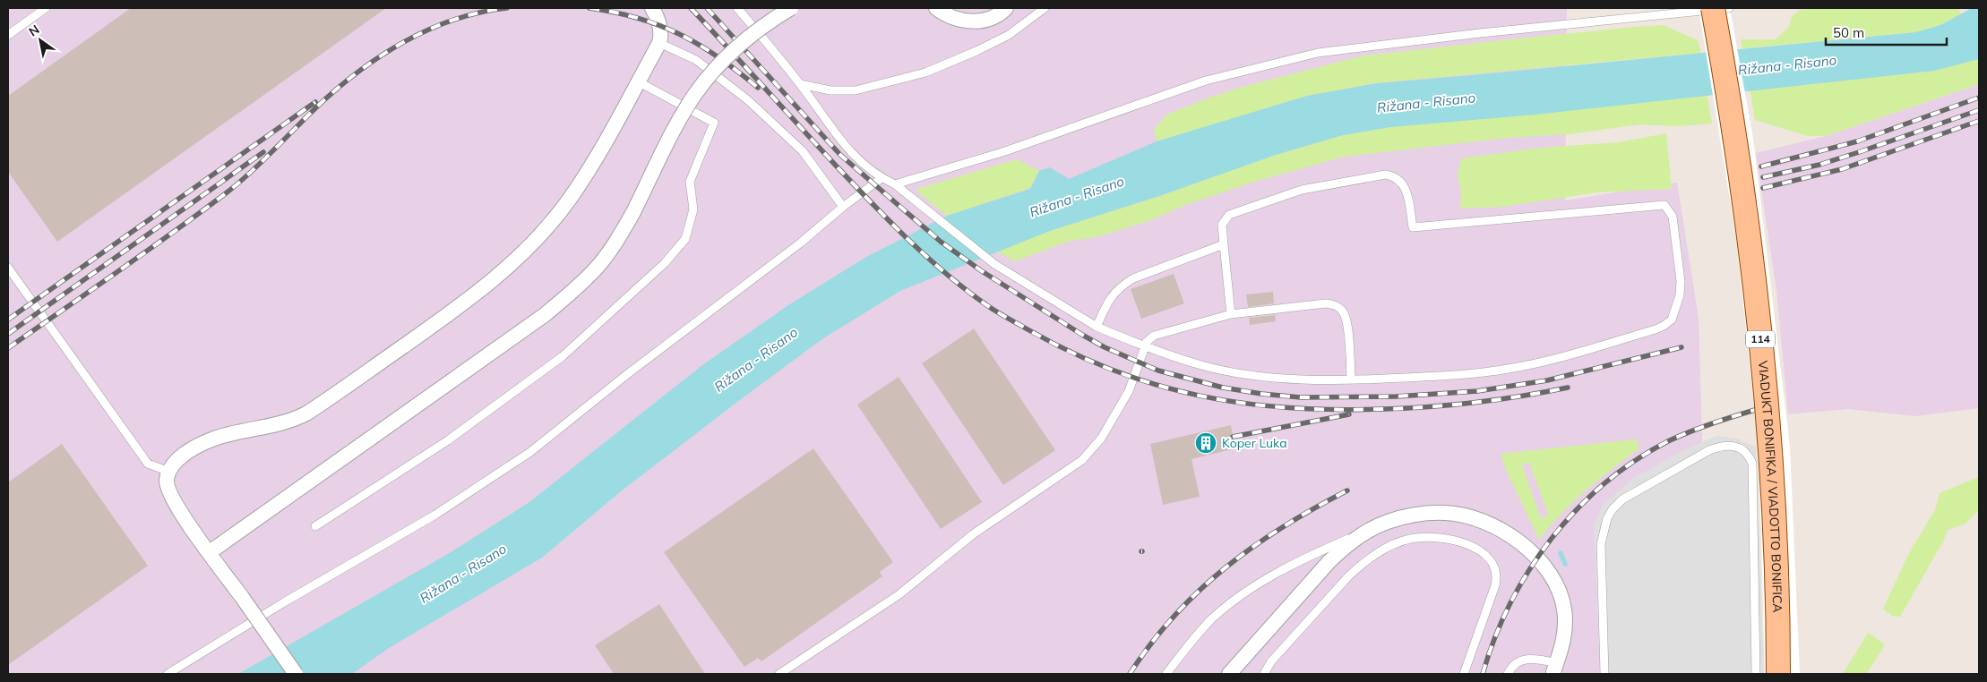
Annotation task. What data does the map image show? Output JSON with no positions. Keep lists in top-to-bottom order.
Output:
{
  "streets": {
    "main road": ["114", "VIADUKT BONIFIKA / VIADOTTO BONIFICA"]
  },
  "water": ["Rižana - Risano"],
  "places": {
    "building": ["Koper Luka"]
  },
  "scale_bar": "50 m",
  "north": "top left"
}
